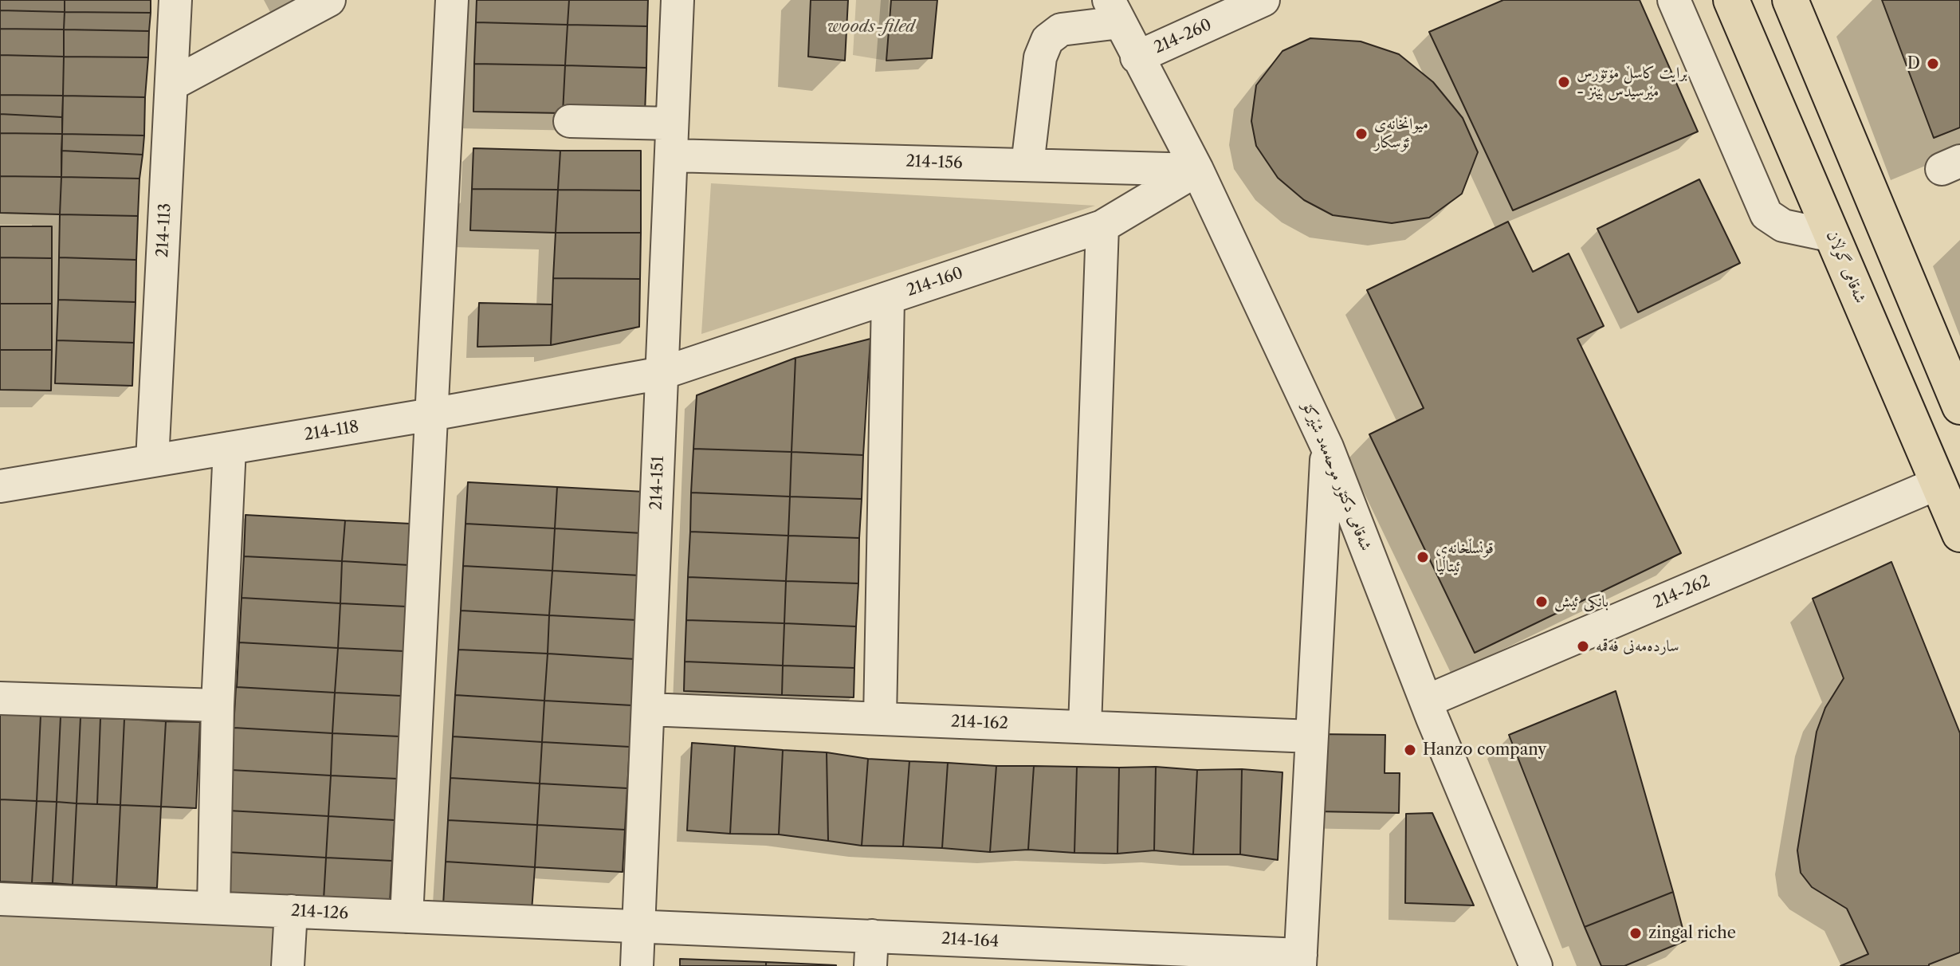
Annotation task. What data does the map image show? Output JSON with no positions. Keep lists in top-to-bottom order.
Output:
{
  "streets": {
    "main road": ["شەقامی گوڵان"],
    "street": [
      "214-260",
      "214-156",
      "214-113",
      "214-160",
      "214-118",
      "شەقامی دکتۆر موحەمەد شێرکۆ",
      "214-151",
      "214-262",
      "214-162",
      "214-126",
      "214-164"
    ]
  },
  "crossings": [
    ["214-260", "شەقامی دکتۆر موحەمەد شێرکۆ"],
    ["214-156", "214-160"],
    ["214-156", "شەقامی دکتۆر موحەمەد شێرکۆ"],
    ["214-156", "214-151"],
    ["214-113", "214-118"],
    ["شەقامی گوڵان", "214-262"],
    ["214-160", "214-118"],
    ["214-160", "شەقامی دکتۆر موحەمەد شێرکۆ"],
    ["214-160", "214-151"],
    ["214-118", "214-151"],
    ["شەقامی دکتۆر موحەمەد شێرکۆ", "214-262"],
    ["214-151", "214-162"],
    ["214-151", "214-126"],
    ["214-151", "214-164"],
    ["214-126", "214-164"]
  ],
  "parks": ["woods-filed"],
  "places": [
    "D",
    "برایت کاسڵ مۆتۆرس - مێرسیدس بێنز",
    "میوانخانەی ئۆسکار",
    "قونسڵخانەی ئیتاڵیا",
    "بانکی ئیش",
    "ساردەمەنی فەقمە",
    "Hanzo company",
    "zingal riche"
  ]
}
